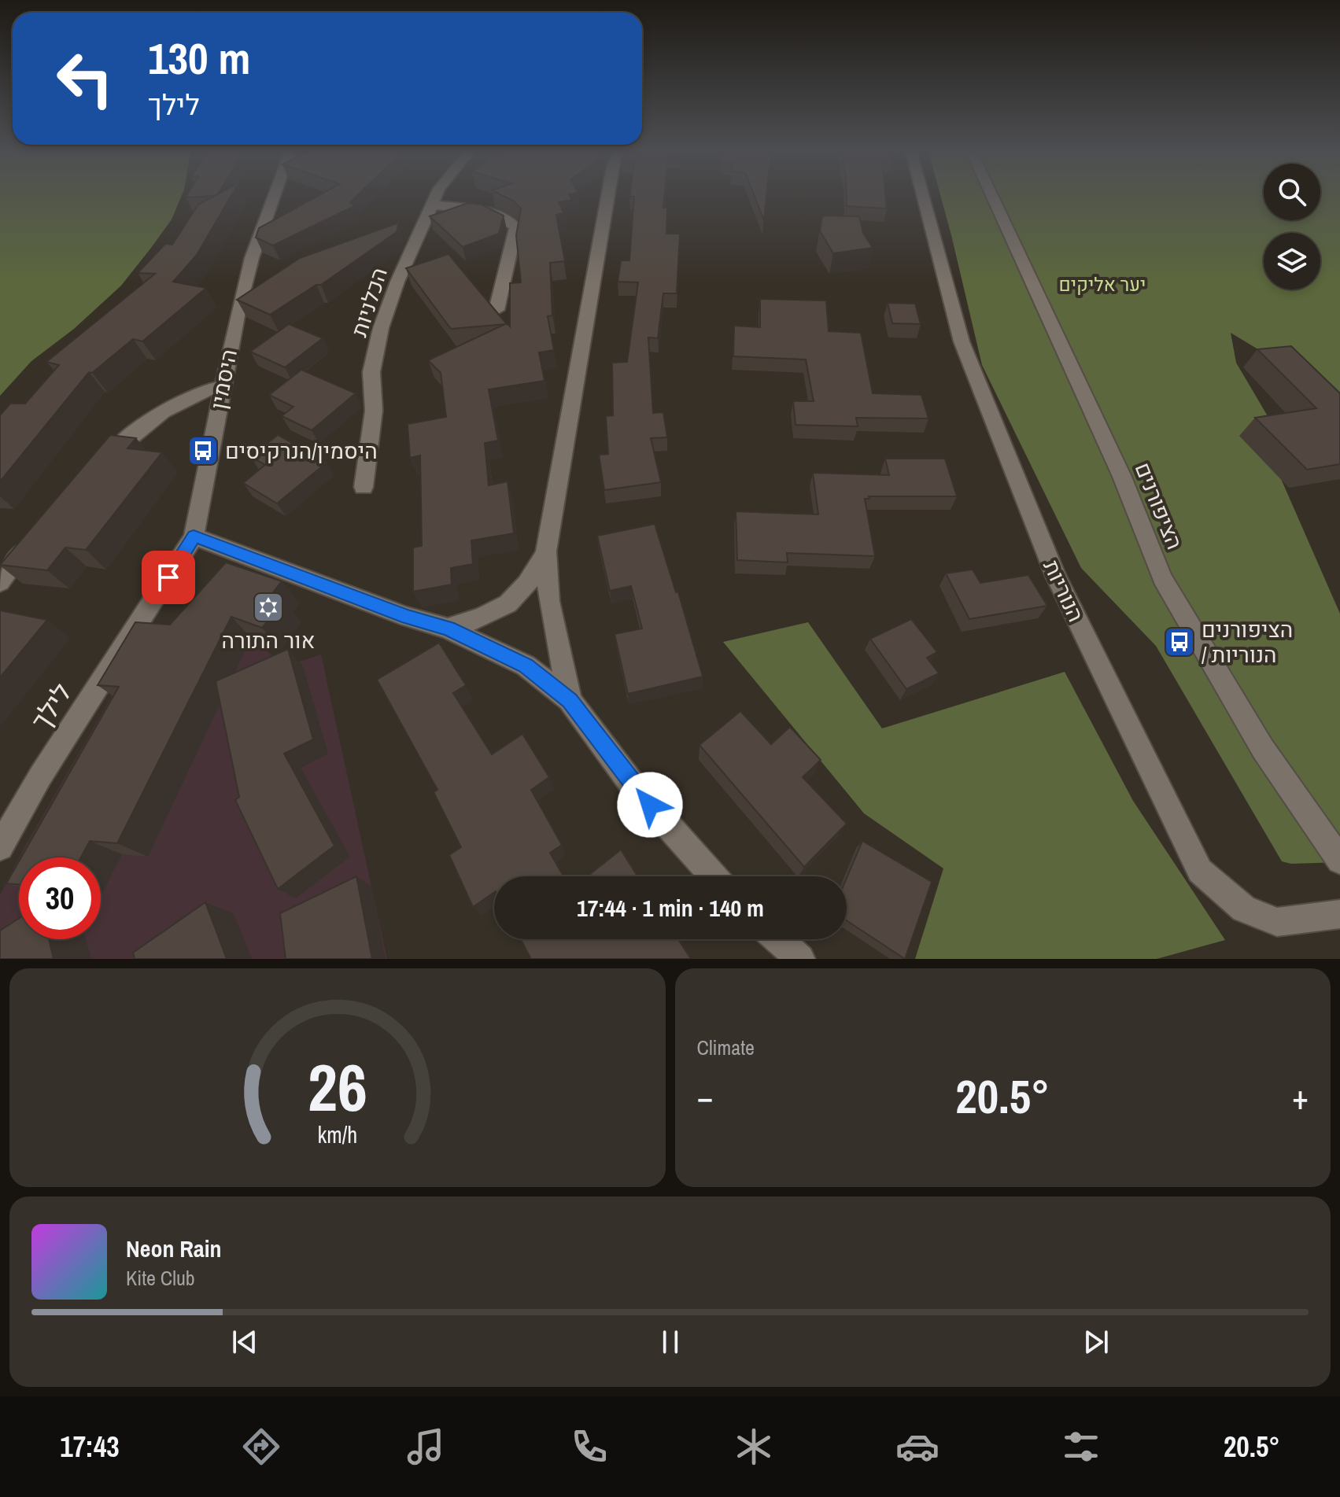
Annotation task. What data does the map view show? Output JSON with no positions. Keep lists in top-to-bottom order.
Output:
{
  "streets": {
    "street": [
      "הכלניות",
      "היסמין",
      "הציפורנים",
      "הנוריות",
      "לילך"
    ]
  },
  "crossings": [
    ["היסמין", "לילך"]
  ],
  "parks": ["יער אליקים"],
  "places": {
    "bus stop": ["היסמין/הנרקיסים", "הציפורנים / הנוריות"],
    "synagogue": ["אור התורה"]
  },
  "page": {
    "turn": ["130 m", "לילך"],
    "limit": "30",
    "trip": "17:44 · 1 min · 140 m",
    "tile": "Climate",
    "heat": ["−", "20.5°", "+"],
    "song": ["Neon Rain", "Kite Club"],
    "tabs": ["17:43", "20.5°"],
    "gauge": ["26", "km/h"]
  }
}
